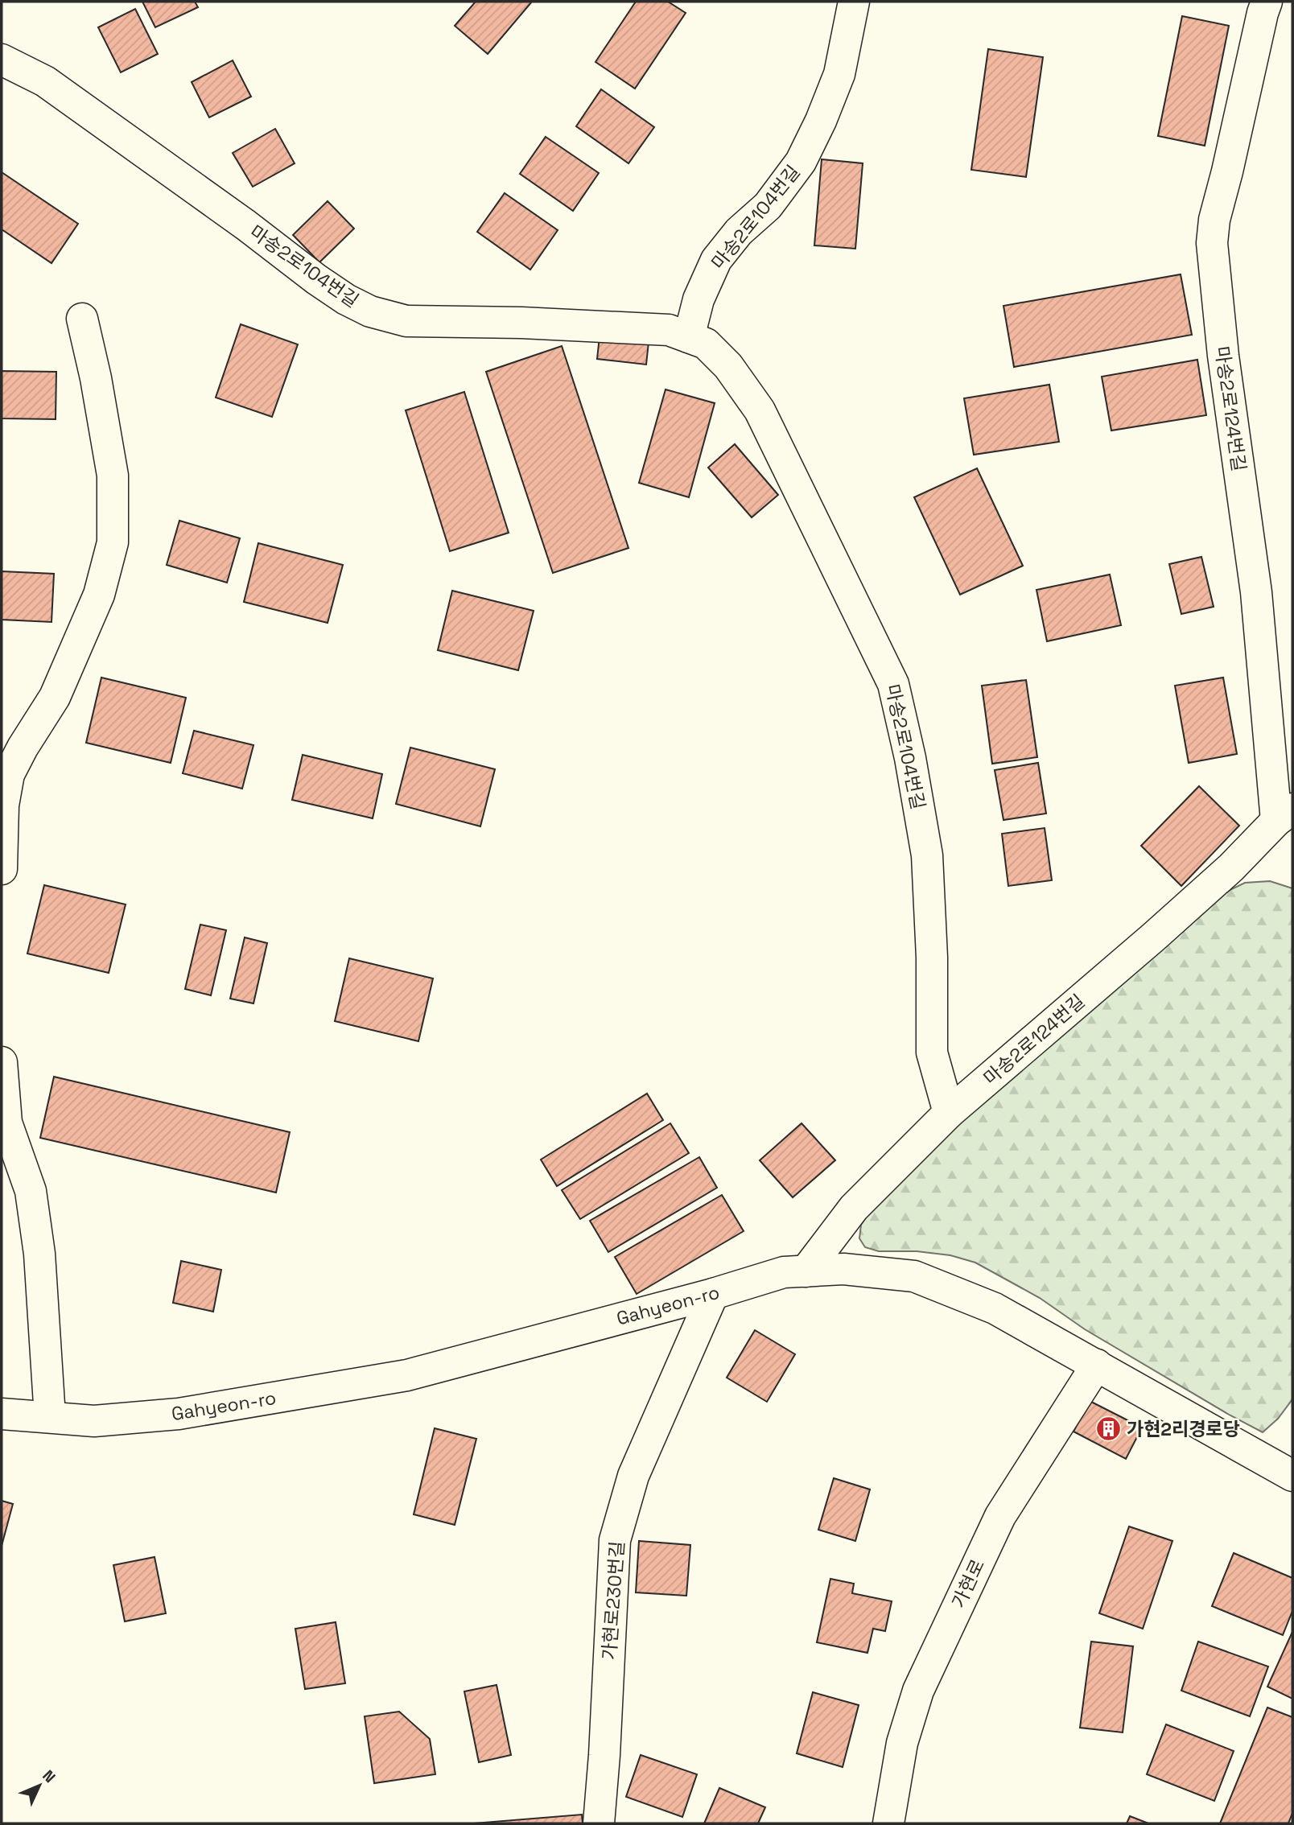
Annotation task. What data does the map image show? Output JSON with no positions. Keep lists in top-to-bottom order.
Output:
{
  "streets": {
    "street": [
      "마송2로104번길",
      "마송2로124번길",
      "Gahyeon-ro",
      "가현로",
      "가현로230번길"
    ]
  },
  "crossings": [
    ["마송2로104번길", "마송2로124번길"],
    ["마송2로124번길", "Gahyeon-ro"],
    ["Gahyeon-ro", "가현로"],
    ["Gahyeon-ro", "가현로230번길"]
  ],
  "places": {
    "building": ["가현2리경로당"]
  },
  "north": "top right"
}
